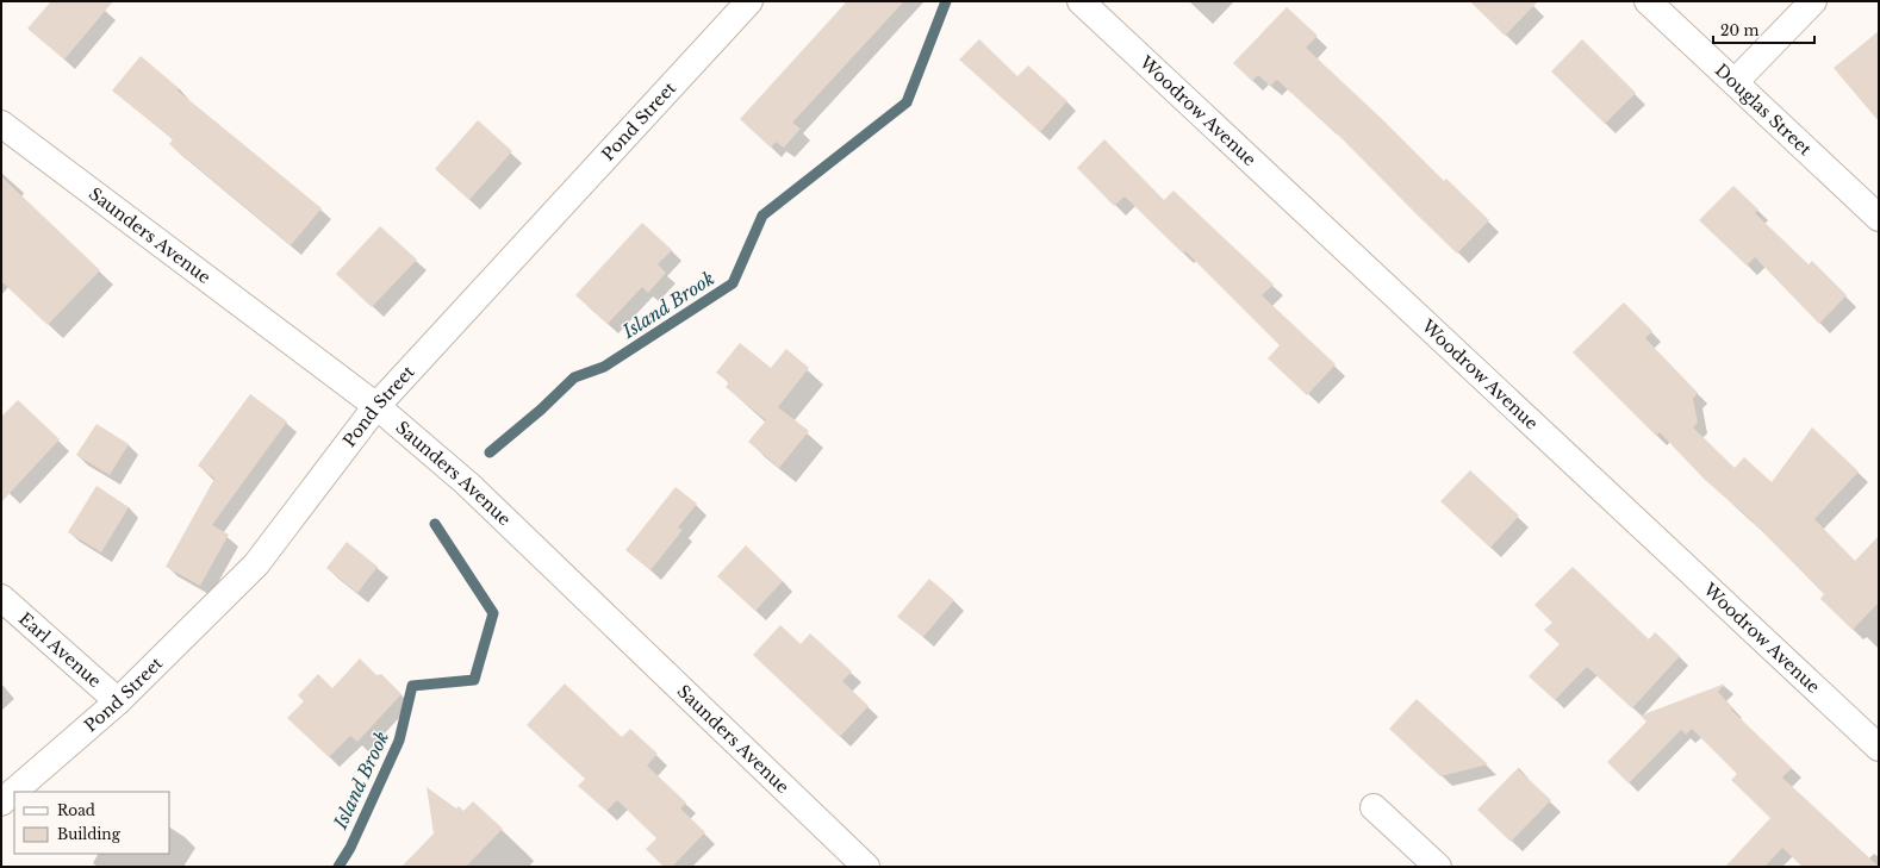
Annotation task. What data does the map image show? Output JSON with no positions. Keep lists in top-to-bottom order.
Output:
{
  "streets": {
    "street": [
      "Douglas Street",
      "Woodrow Avenue",
      "Pond Street",
      "Saunders Avenue",
      "Earl Avenue"
    ]
  },
  "crossings": [
    ["Pond Street", "Saunders Avenue"],
    ["Pond Street", "Earl Avenue"]
  ],
  "water": ["Island Brook"],
  "legend": ["Road", "Building"],
  "scale_bar": "20 m"
}
